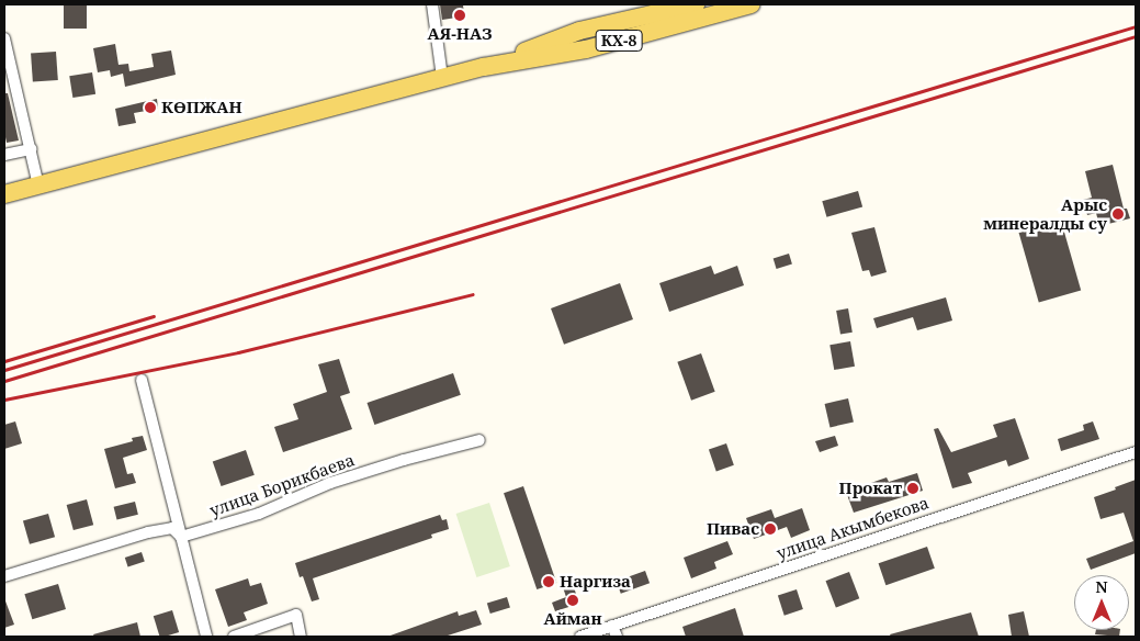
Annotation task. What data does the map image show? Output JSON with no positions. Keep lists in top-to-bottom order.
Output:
{
  "streets": {
    "main road": ["КХ-8"],
    "street": ["улица Борикбаева", "улица Акымбекова"]
  },
  "places": [
    "АЯ-НАЗ",
    "КӨПЖАН",
    "Арыс минералды су",
    "Прокат",
    "Пивас",
    "Наргиза",
    "Айман"
  ],
  "north": "top"
}
